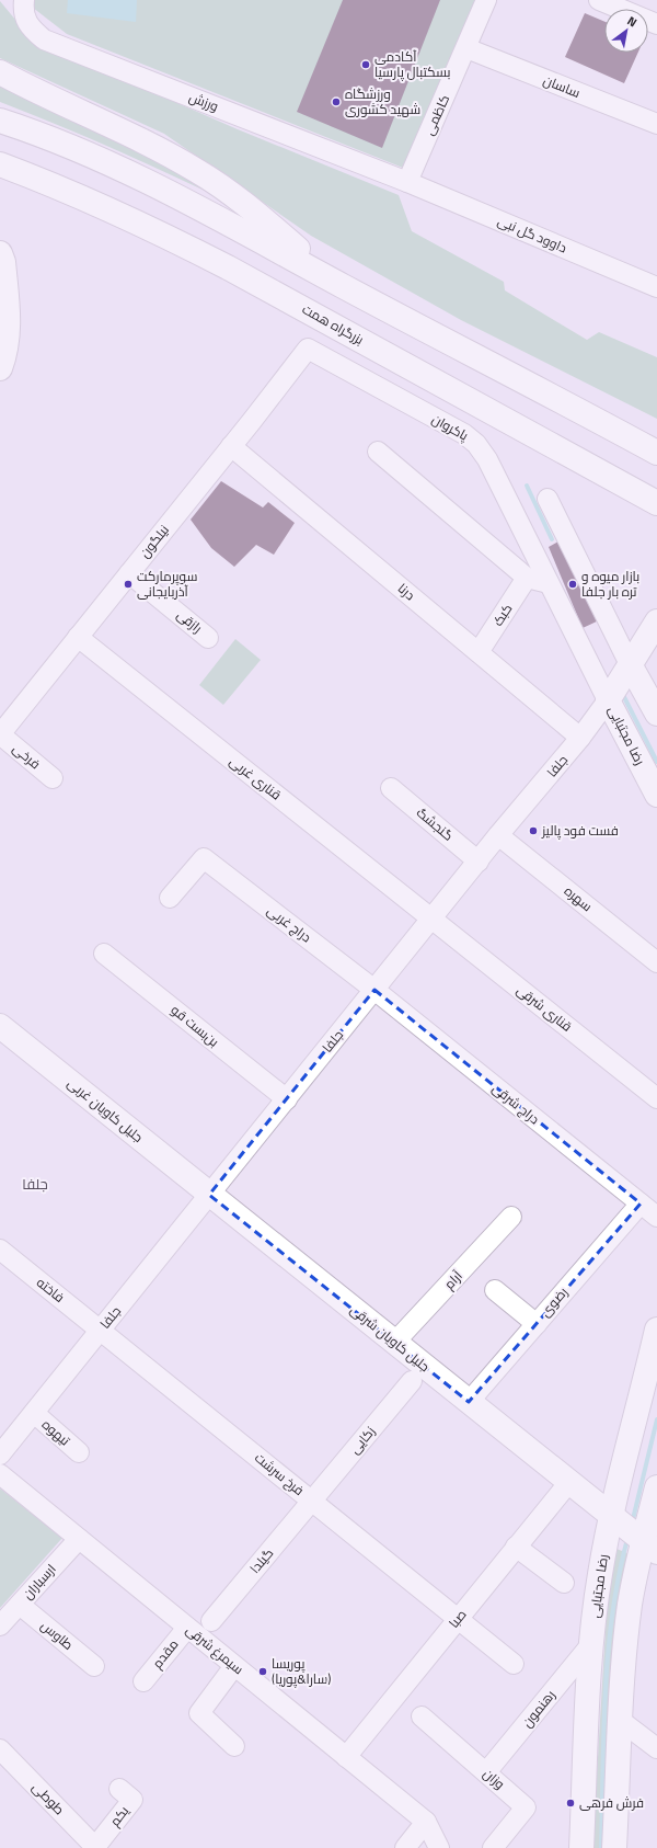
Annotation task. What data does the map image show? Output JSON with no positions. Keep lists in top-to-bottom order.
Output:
{
  "streets": {
    "main road": [
      "بزرگراه همت",
      "رضا مجتبایی",
      "جلفا",
      "جلیل کاویان غربی",
      "جلیل کاویان شرقی"
    ],
    "street": [
      "ساسان",
      "ورزش",
      "کاظمی",
      "داوود گل نبی",
      "پاکروان",
      "نیلگون",
      "درنا",
      "کبک",
      "رازقی",
      "فرخی",
      "قناری غربی",
      "گنجشگ",
      "سهره",
      "دراج غربی",
      "قناری شرقی",
      "بن‌بست قو",
      "دراج شرقی",
      "آرام",
      "فاخته",
      "رضوی",
      "تیهوه",
      "زکایی",
      "فرخ سرشت",
      "گیلدا",
      "ارسباران",
      "صبا",
      "طاوس",
      "سیمرغ شرقی",
      "مقدم",
      "رهنمون",
      "وزان",
      "طوطی",
      "یکم"
    ]
  },
  "crossings": [
    ["ساسان", "کاظمی"],
    ["ورزش", "کاظمی"],
    ["ورزش", "داوود گل نبی"],
    ["کاظمی", "داوود گل نبی"],
    ["پاکروان", "نیلگون"],
    ["پاکروان", "رضا مجتبایی"],
    ["پاکروان", "جلفا"],
    ["نیلگون", "درنا"],
    ["نیلگون", "رازقی"],
    ["نیلگون", "فرخی"],
    ["نیلگون", "قناری غربی"],
    ["درنا", "کبک"],
    ["درنا", "جلفا"],
    ["رضا مجتبایی", "جلفا"],
    ["رضا مجتبایی", "جلیل کاویان شرقی"],
    ["رضا مجتبایی", "رهنمون"],
    ["جلفا", "قناری غربی"],
    ["جلفا", "گنجشگ"],
    ["جلفا", "سهره"],
    ["جلفا", "دراج غربی"],
    ["جلفا", "قناری شرقی"],
    ["جلفا", "بن‌بست قو"],
    ["جلفا", "دراج شرقی"],
    ["جلفا", "جلیل کاویان غربی"],
    ["جلفا", "فاخته"],
    ["جلفا", "جلیل کاویان شرقی"],
    ["جلفا", "تیهوه"],
    ["جلفا", "فرخ سرشت"],
    ["قناری غربی", "قناری شرقی"],
    ["دراج غربی", "دراج شرقی"],
    ["دراج شرقی", "رضوی"],
    ["جلیل کاویان غربی", "جلیل کاویان شرقی"],
    ["آرام", "جلیل کاویان شرقی"],
    ["فاخته", "فرخ سرشت"],
    ["رضوی", "جلیل کاویان شرقی"],
    ["جلیل کاویان شرقی", "صبا"],
    ["زکایی", "فرخ سرشت"],
    ["زکایی", "گیلدا"],
    ["فرخ سرشت", "گیلدا"],
    ["فرخ سرشت", "صبا"],
    ["ارسباران", "طاوس"],
    ["ارسباران", "سیمرغ شرقی"],
    ["صبا", "سیمرغ شرقی"],
    ["سیمرغ شرقی", "مقدم"],
    ["رهنمون", "وزان"],
    ["طوطی", "یکم"]
  ],
  "districts": ["جلفا"],
  "places": [
    "آکادمی بسکتبال پارسیا",
    "ورزشگاه شهید کشوری",
    "سوپرمارکت آذربایجانی",
    "بازار میوه و تره بار جلفا",
    "فست فود پالیز",
    "پوریسا (سارا&پوریا)",
    "فرش فرهی"
  ],
  "north": "top right"
}
